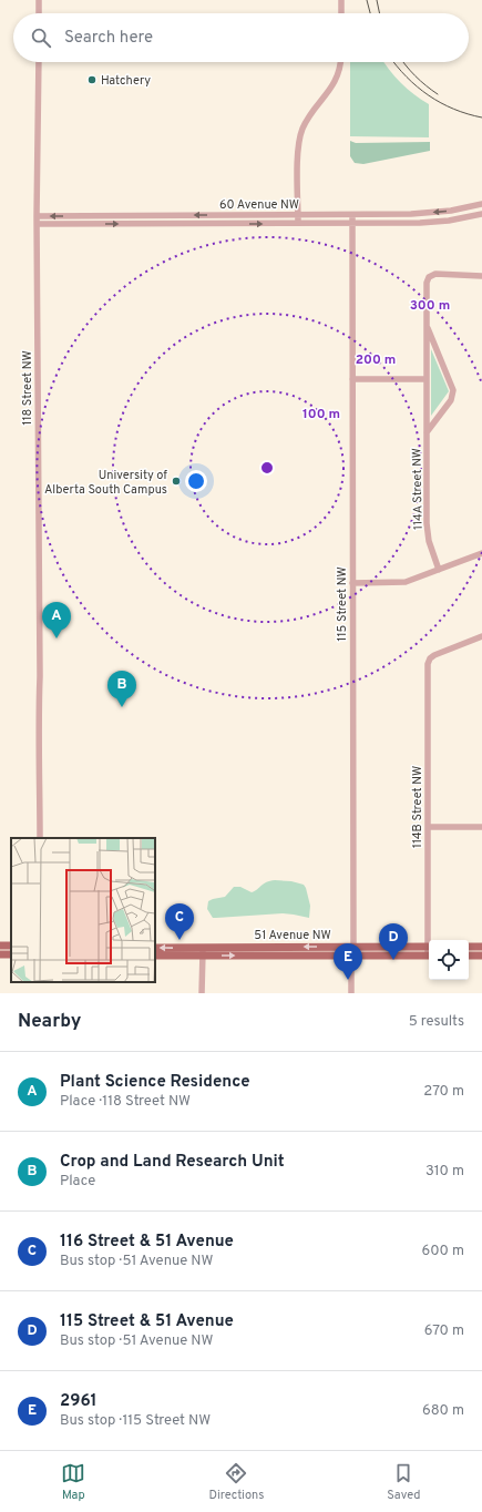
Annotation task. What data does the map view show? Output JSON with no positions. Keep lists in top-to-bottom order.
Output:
{
  "streets": {
    "main road": ["51 Avenue NW"],
    "street": [
      "60 Avenue NW",
      "118 Street NW",
      "114A Street NW",
      "115 Street NW",
      "114B Street NW"
    ]
  },
  "crossings": [
    ["60 Avenue NW", "118 Street NW"],
    ["60 Avenue NW", "115 Street NW"],
    ["115 Street NW", "51 Avenue NW"]
  ],
  "places": ["Hatchery", "University of Alberta South Campus"],
  "page": {
    "search": "Search here",
    "pins": [
      "A",
      "B",
      "C",
      "D",
      "E"
    ],
    "heading": ["Nearby", "5 results"],
    "list": [
      {
        "mark": "A",
        "name": "Plant Science Residence",
        "note": "Place · 118 Street NW",
        "value": "270 m"
      },
      {
        "mark": "B",
        "name": "Crop and Land Research Unit",
        "note": "Place",
        "value": "310 m"
      },
      {
        "mark": "C",
        "name": "116 Street & 51 Avenue",
        "note": "Bus stop · 51 Avenue NW",
        "value": "600 m"
      },
      {
        "mark": "D",
        "name": "115 Street & 51 Avenue",
        "note": "Bus stop · 51 Avenue NW",
        "value": "670 m"
      },
      {
        "mark": "E",
        "name": "2961",
        "note": "Bus stop · 115 Street NW",
        "value": "680 m"
      }
    ],
    "nav": ["Map", "Directions", "Saved"]
  },
  "rings": ["300 m", "200 m", "100 m"]
}
